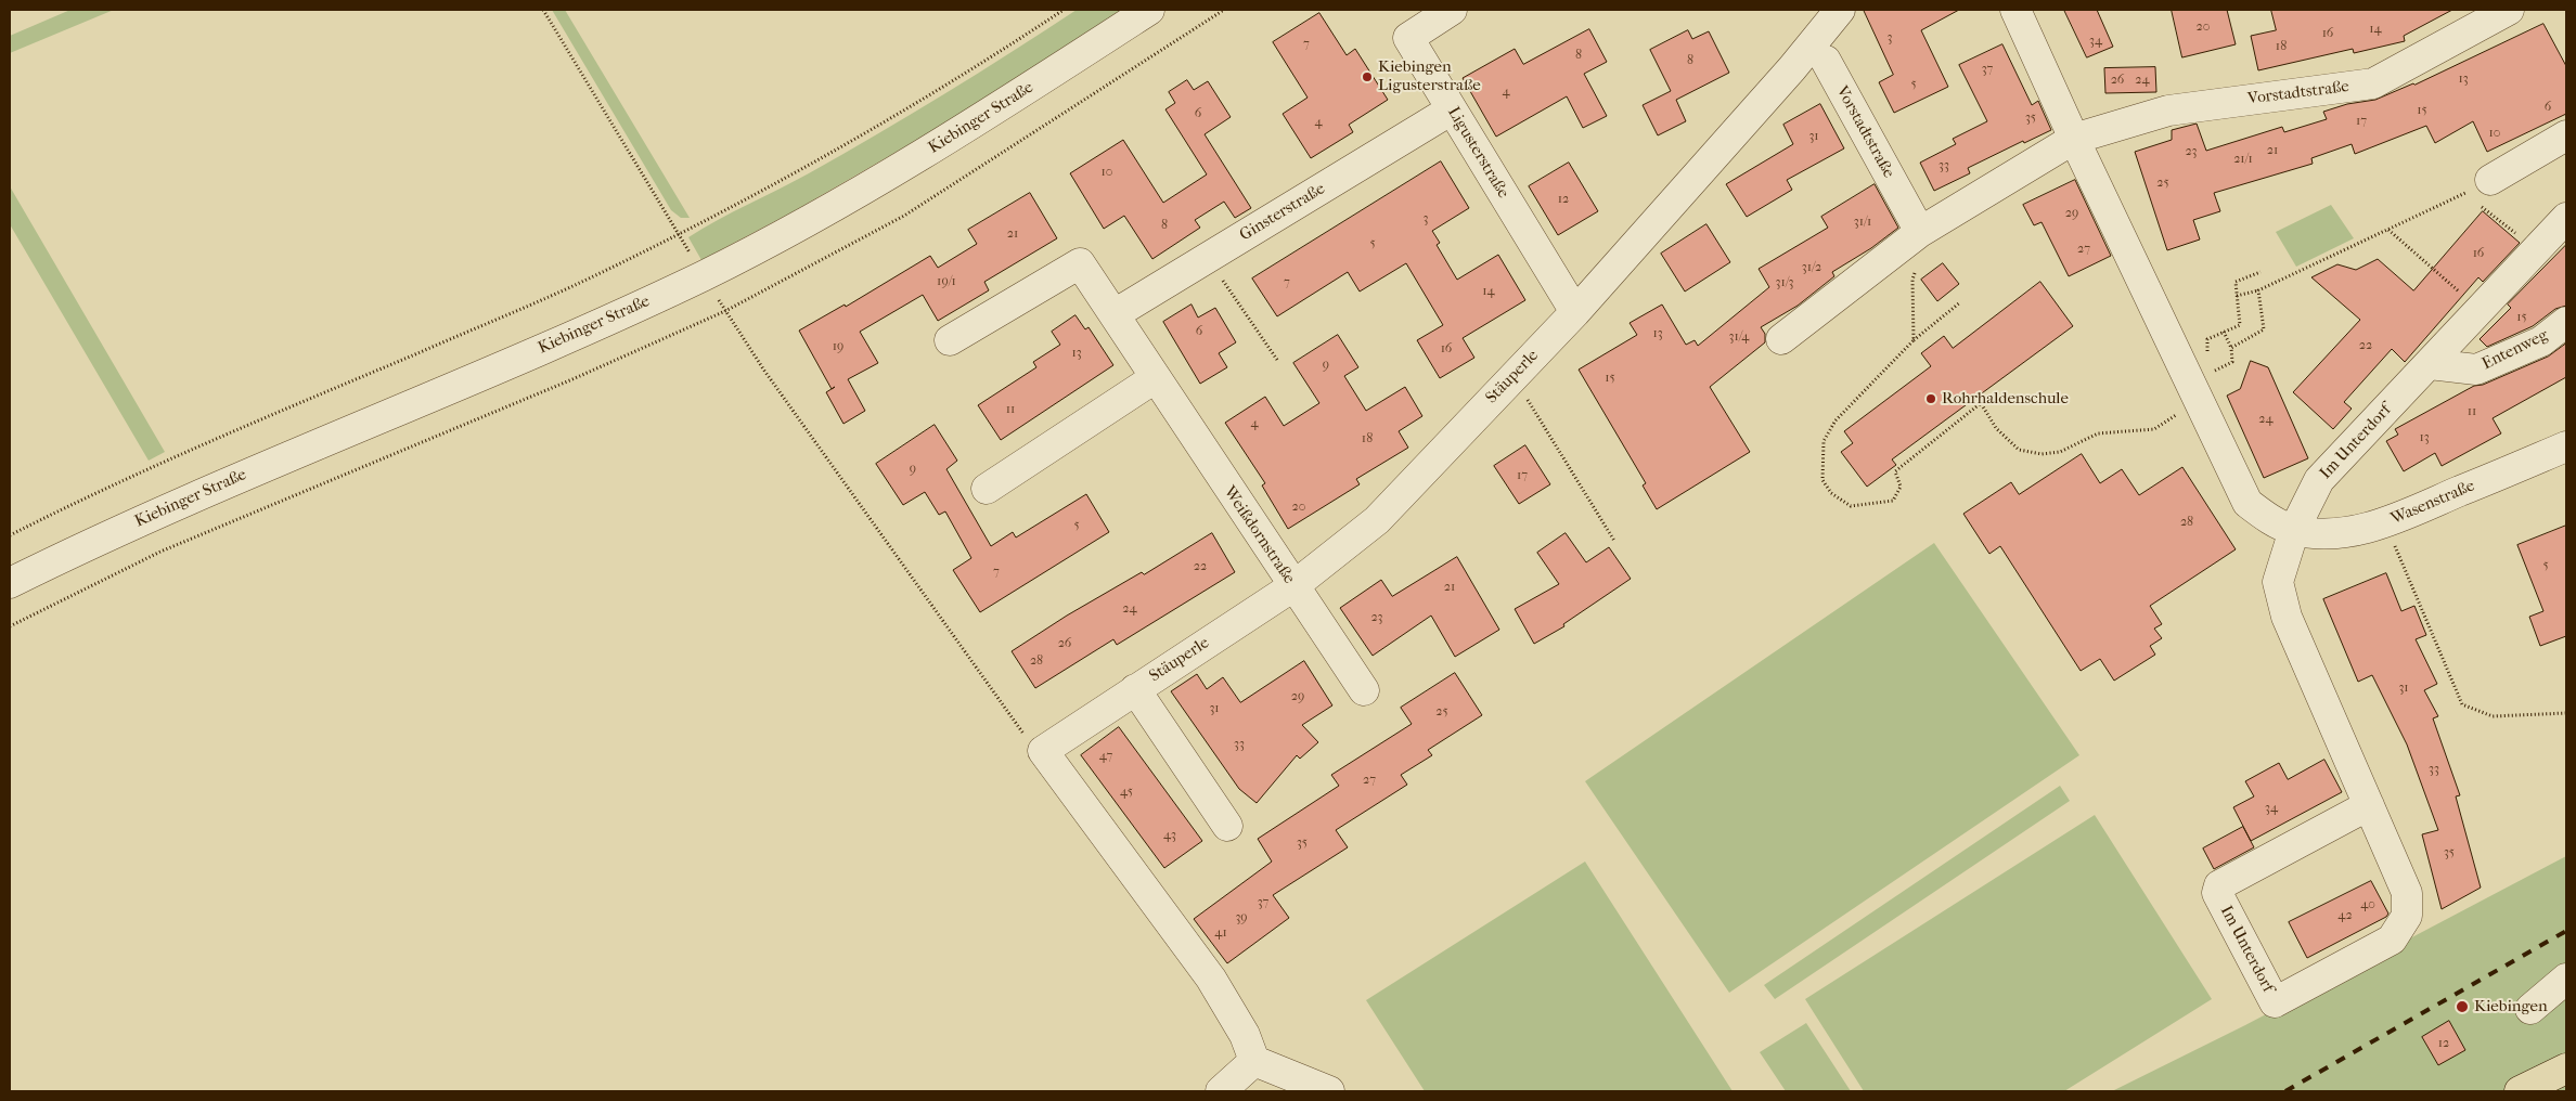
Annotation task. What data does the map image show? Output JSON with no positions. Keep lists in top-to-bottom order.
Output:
{
  "streets": {
    "street": [
      "Vorstadtstraße",
      "Kiebinger Straße",
      "Ligusterstraße",
      "Ginsterstraße",
      "Entenweg",
      "Stäuperle",
      "Im Unterdorf",
      "Wasenstraße",
      "Weißdornstraße"
    ]
  },
  "crossings": [
    ["Ligusterstraße", "Ginsterstraße"],
    ["Ligusterstraße", "Stäuperle"],
    ["Ginsterstraße", "Weißdornstraße"],
    ["Entenweg", "Im Unterdorf"],
    ["Stäuperle", "Weißdornstraße"],
    ["Im Unterdorf", "Wasenstraße"]
  ],
  "places": ["Kiebingen Ligusterstraße", "Rohrhaldenschule", "Kiebingen"],
  "house_numbers": [
    "20",
    "14",
    "16",
    "3",
    "34",
    "7",
    "18",
    "8",
    "8",
    "37",
    "13",
    "26",
    "24",
    "5",
    "4",
    "6",
    "15",
    "6",
    "35",
    "17",
    "4",
    "10",
    "31",
    "21",
    "23",
    "21/1",
    "33",
    "10",
    "25",
    "12",
    "29",
    "3",
    "31/1",
    "8",
    "21",
    "5",
    "27",
    "16",
    "31/2",
    "19/1",
    "7",
    "31/3",
    "14",
    "15",
    "6",
    "13",
    "31/4",
    "22",
    "19",
    "16",
    "13",
    "9",
    "15",
    "11",
    "11",
    "24",
    "4",
    "13",
    "18",
    "9",
    "17",
    "20",
    "28",
    "5",
    "5",
    "22",
    "7",
    "21",
    "24",
    "23",
    "26",
    "28",
    "31",
    "29",
    "31",
    "25",
    "33",
    "47",
    "33",
    "27",
    "45",
    "34",
    "43",
    "35",
    "35",
    "37",
    "40",
    "42",
    "39",
    "41",
    "12"
  ]
}
